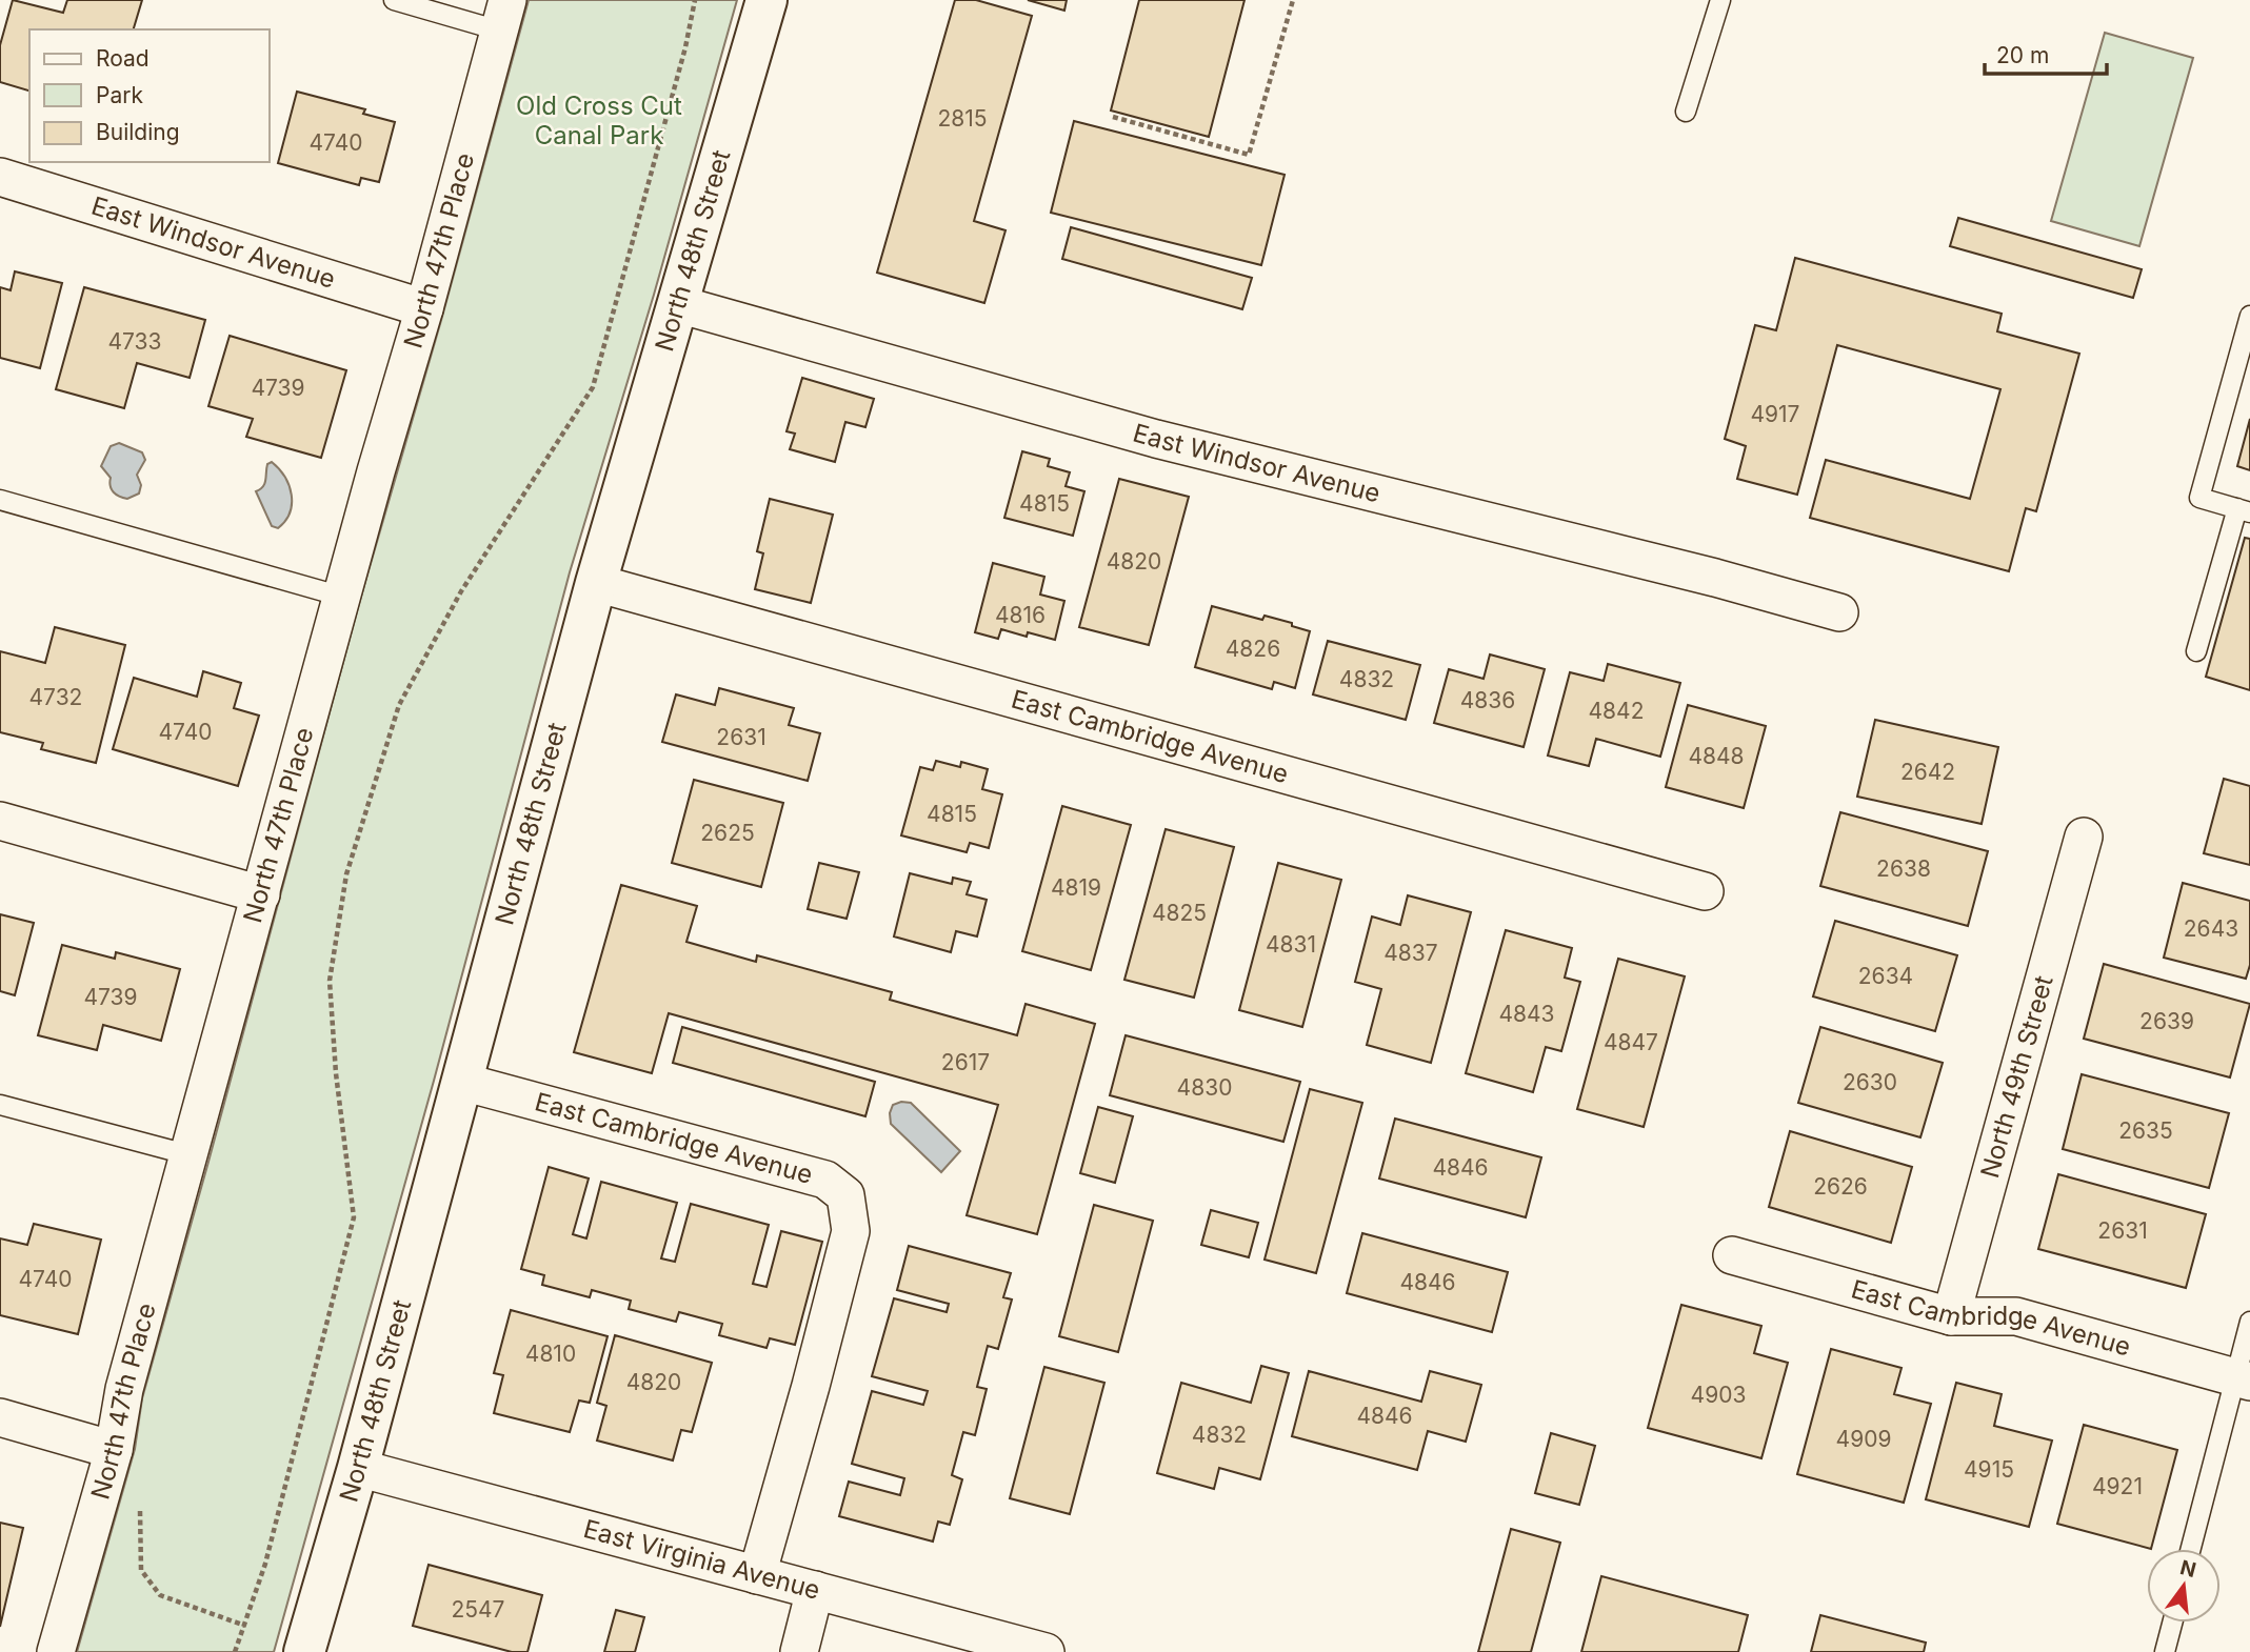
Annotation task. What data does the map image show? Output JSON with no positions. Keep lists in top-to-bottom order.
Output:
{
  "streets": {
    "street": [
      "East Windsor Avenue",
      "North 47th Place",
      "North 48th Street",
      "East Cambridge Avenue",
      "North 49th Street",
      "East Virginia Avenue"
    ]
  },
  "crossings": [
    ["East Windsor Avenue", "North 47th Place"],
    ["East Windsor Avenue", "North 48th Street"],
    ["North 48th Street", "East Cambridge Avenue"],
    ["North 48th Street", "East Virginia Avenue"],
    ["East Cambridge Avenue", "North 49th Street"],
    ["East Cambridge Avenue", "East Virginia Avenue"]
  ],
  "parks": ["Old Cross Cut Canal Park"],
  "house_numbers": [
    "2815",
    "4740",
    "4733",
    "4739",
    "4917",
    "4815",
    "4820",
    "4816",
    "4826",
    "4832",
    "4732",
    "4836",
    "4842",
    "4740",
    "2631",
    "4848",
    "2642",
    "4815",
    "2625",
    "2638",
    "4819",
    "4825",
    "2643",
    "4831",
    "4837",
    "2634",
    "4739",
    "4843",
    "2639",
    "4847",
    "2617",
    "2630",
    "4830",
    "2635",
    "4846",
    "2626",
    "2631",
    "4740",
    "4846",
    "4810",
    "4820",
    "4903",
    "4846",
    "4832",
    "4909",
    "4915",
    "4921",
    "2547"
  ],
  "legend": ["Road", "Park", "Building"],
  "scale_bar": "20 m",
  "north": "top"
}
